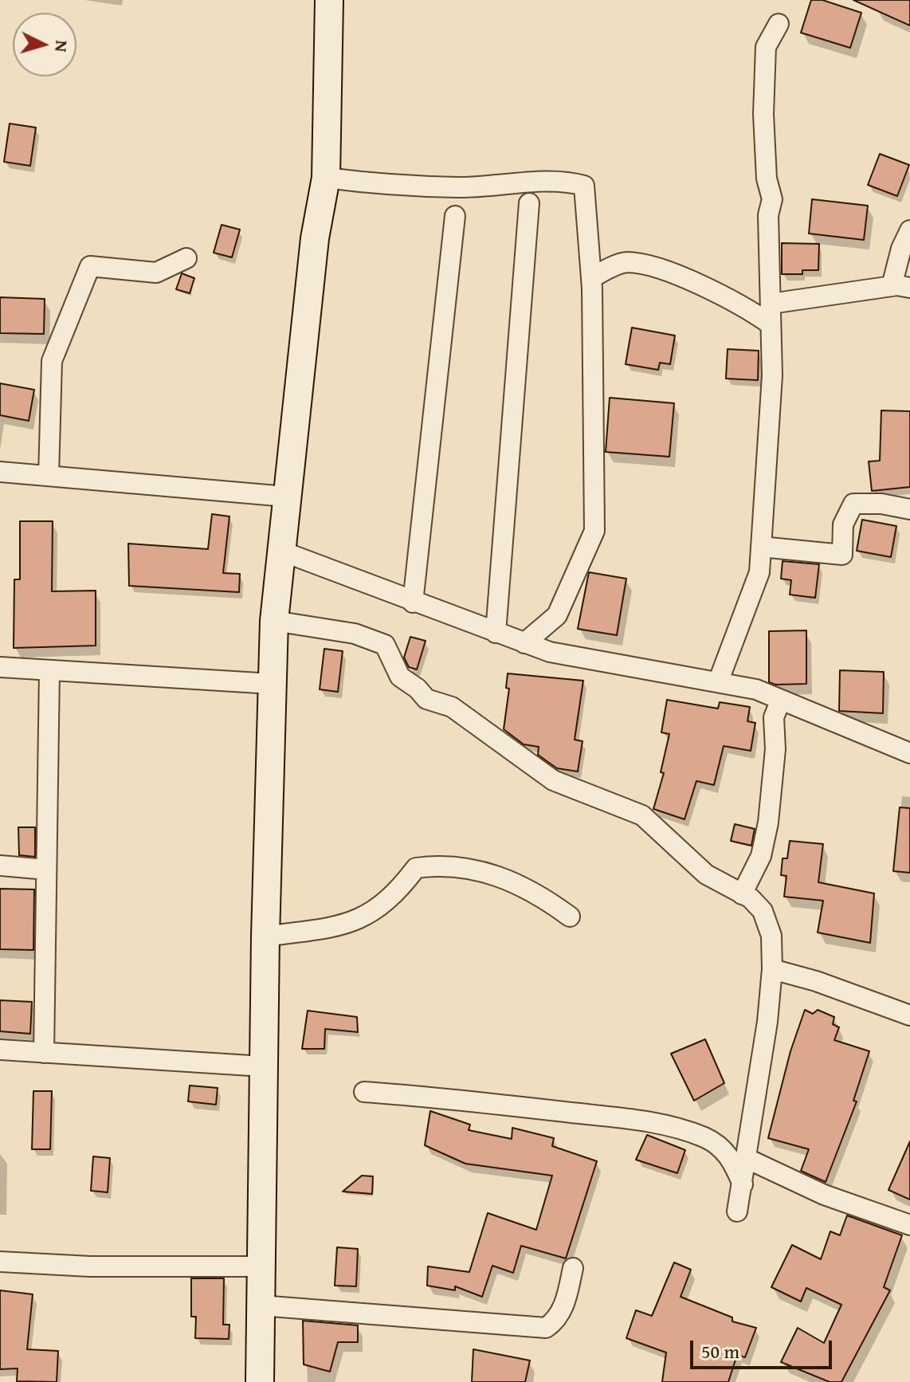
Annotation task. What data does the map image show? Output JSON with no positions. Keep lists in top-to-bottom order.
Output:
{
  "scale_bar": "50 m",
  "north": "right"
}
